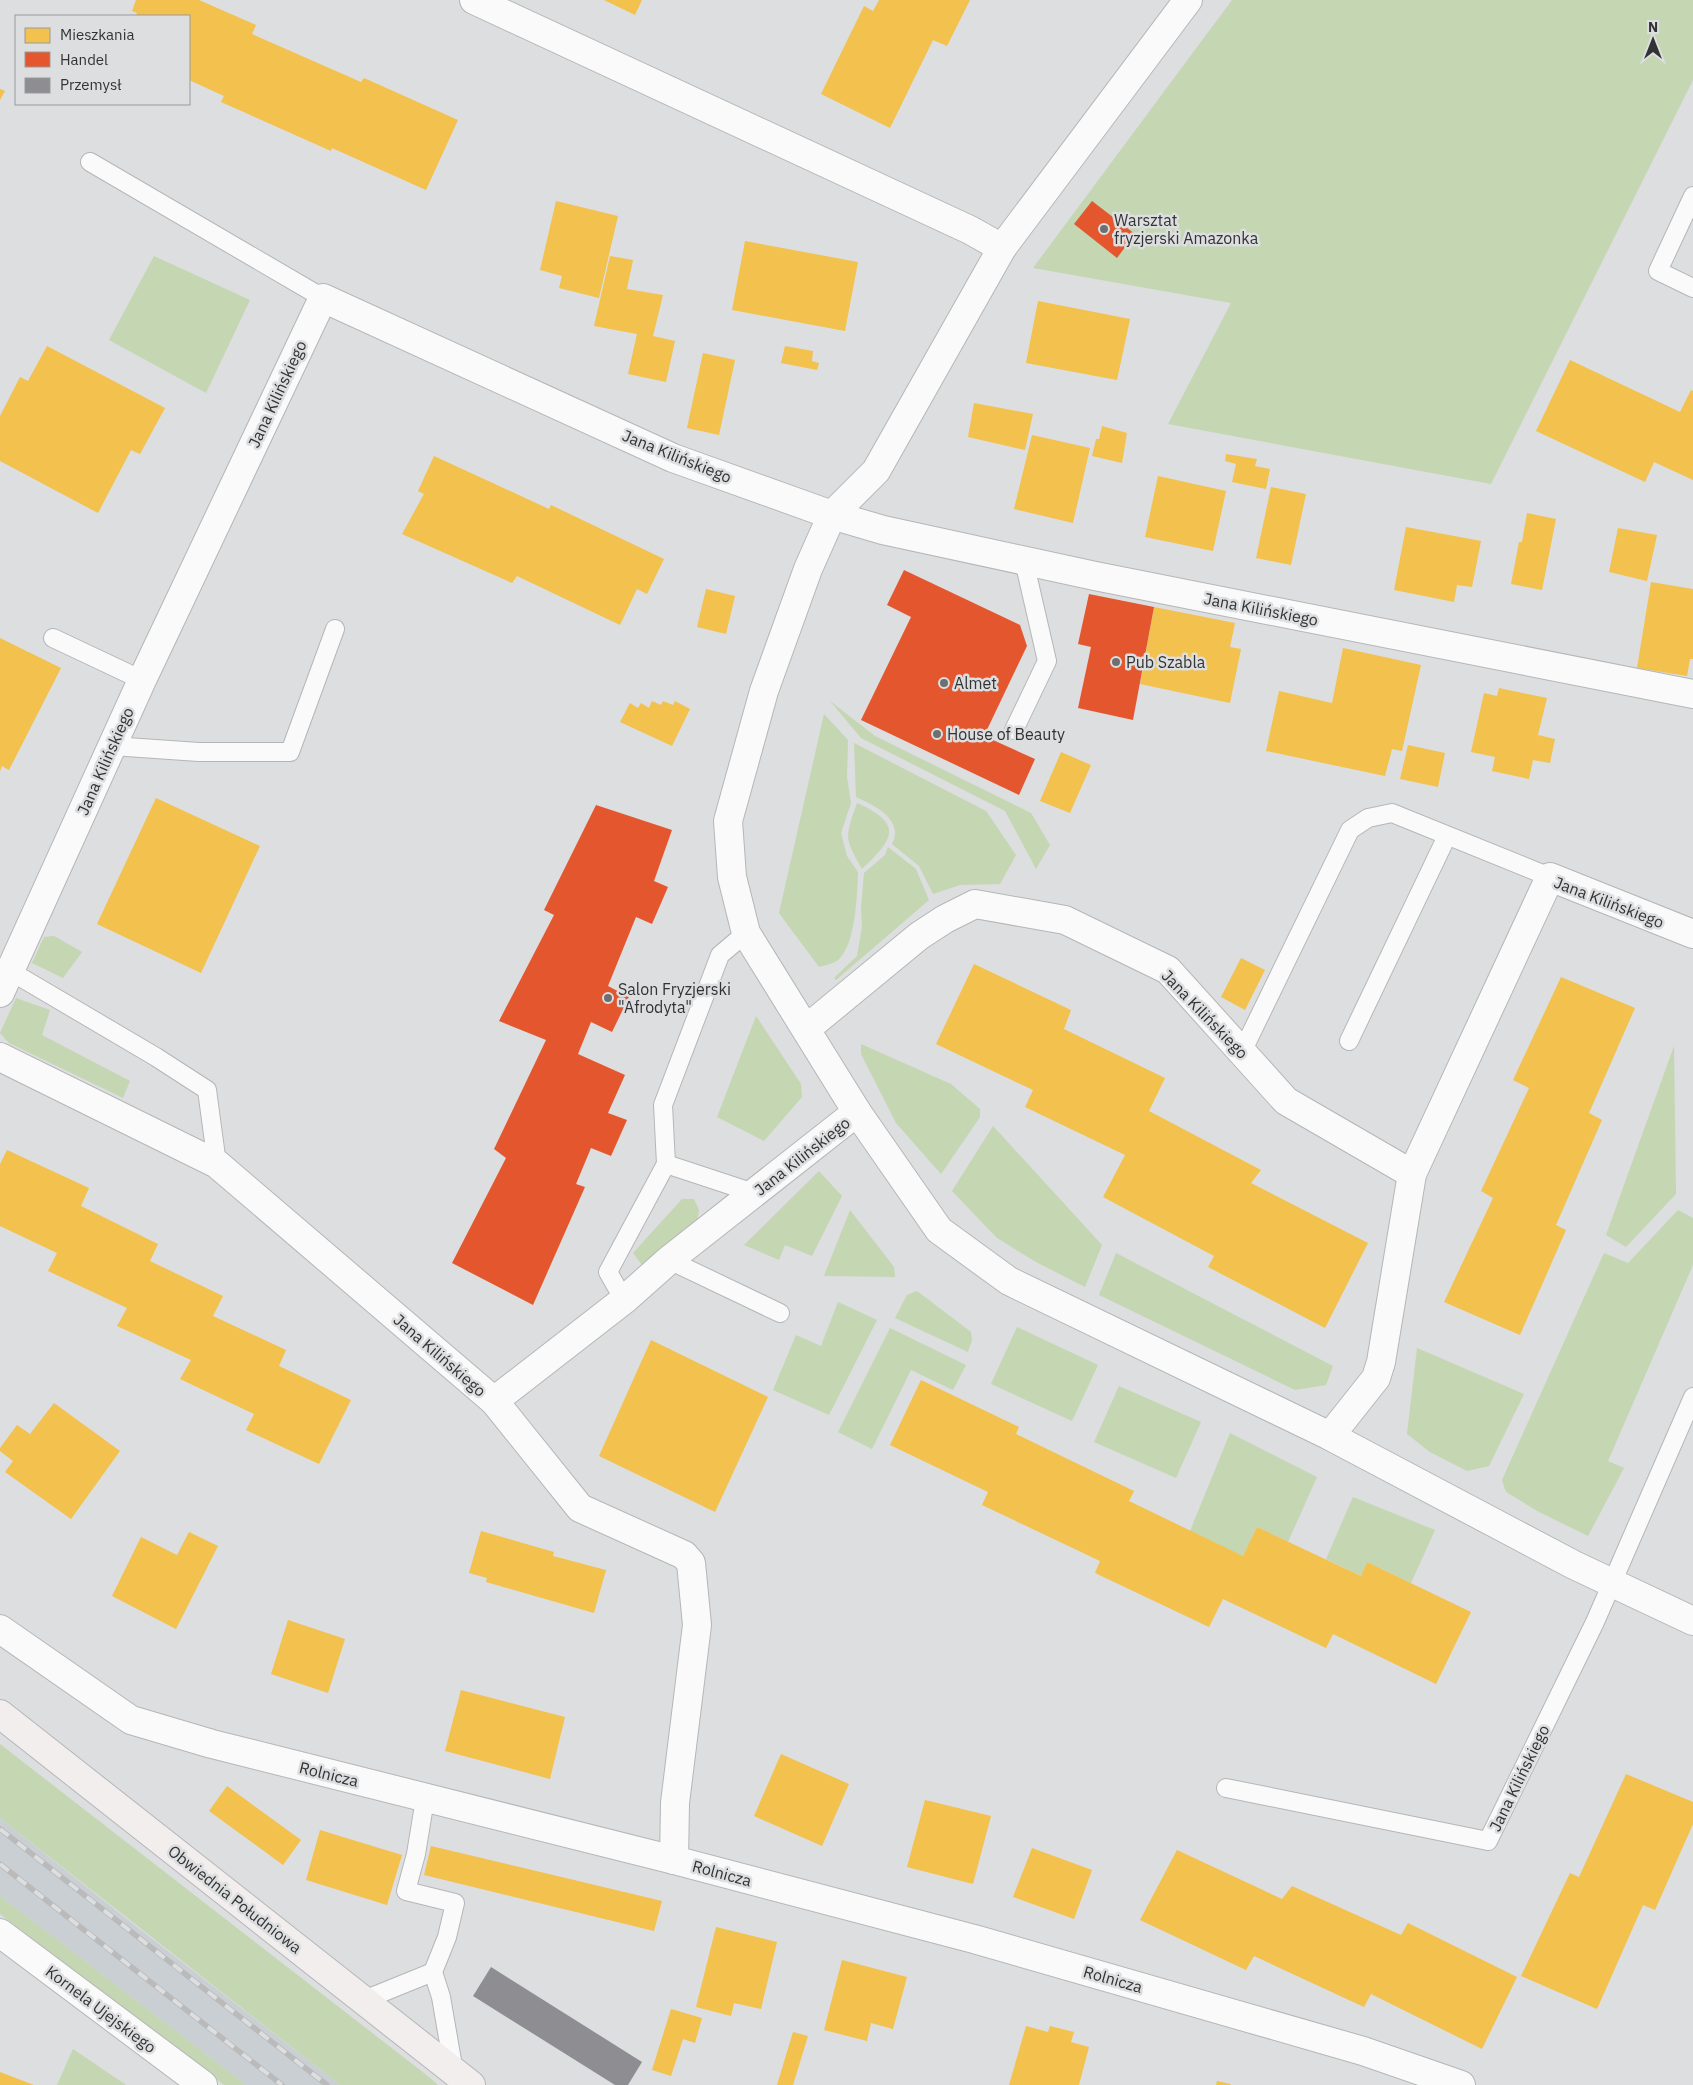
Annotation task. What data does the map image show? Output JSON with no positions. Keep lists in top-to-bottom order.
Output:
{
  "streets": {
    "main road": ["Obwiednia Południowa"],
    "street": ["Jana Kilińskiego", "Rolnicza", "Kornela Ujejskiego"]
  },
  "places": [
    "Warsztat fryzjerski Amazonka",
    "Pub Szabla",
    "Almet",
    "House of Beauty",
    "Salon Fryzjerski \"Afrodyta\""
  ],
  "legend": ["Mieszkania", "Handel", "Przemysł"],
  "north": "top"
}
